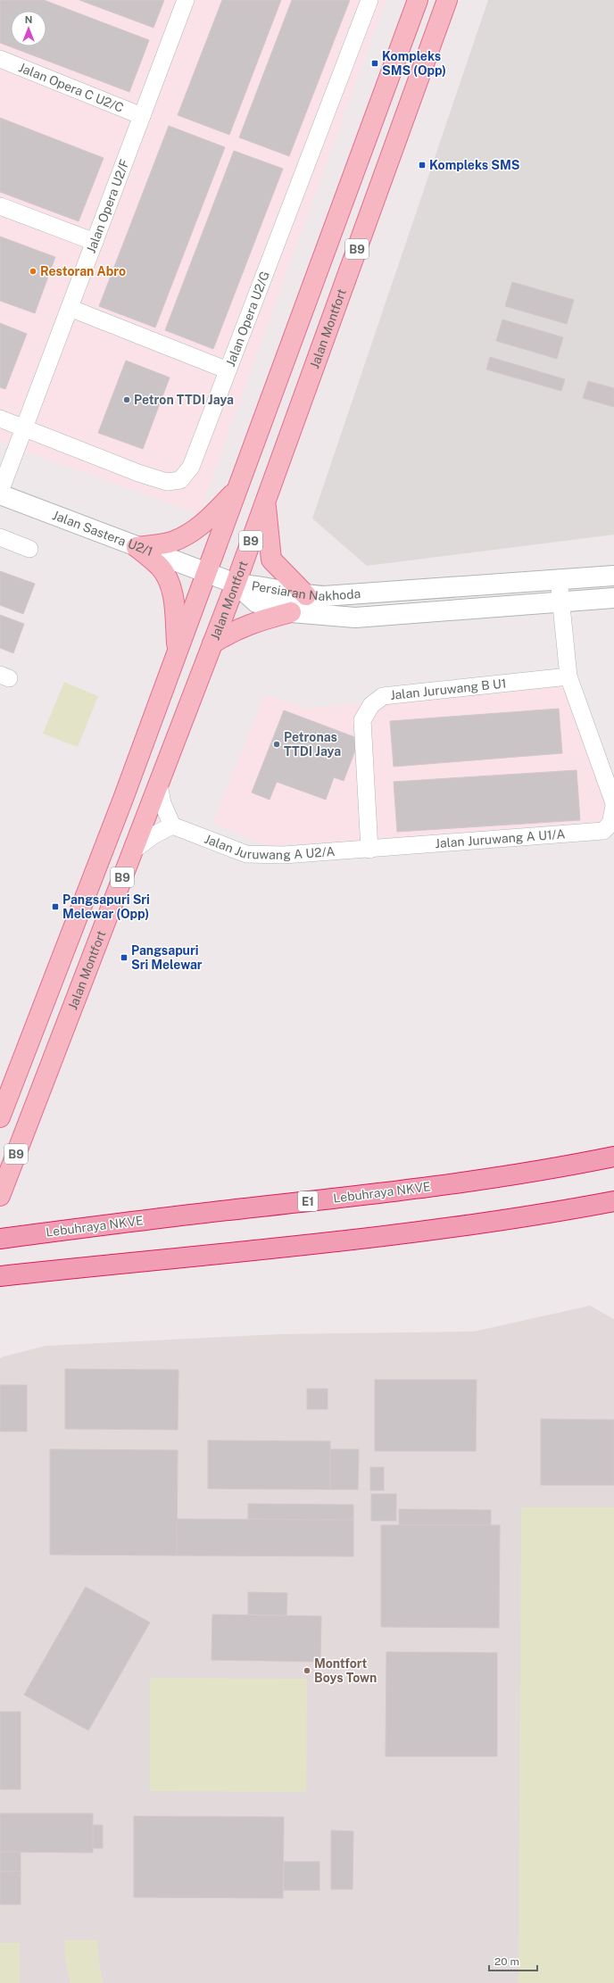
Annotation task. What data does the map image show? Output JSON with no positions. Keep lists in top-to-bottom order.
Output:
{
  "streets": {
    "highway": ["Lebuhraya NKVE", "E1"],
    "main road": ["B9", "Jalan Montfort"],
    "street": [
      "Jalan Opera C U2/C",
      "Jalan Opera U2/F",
      "Jalan Opera U2/G",
      "Jalan Sastera U2/1",
      "Persiaran Nakhoda",
      "Jalan Juruwang B U1",
      "Jalan Juruwang A U1/A",
      "Jalan Juruwang A U2/A"
    ]
  },
  "crossings": [
    ["Jalan Opera C U2/C", "Jalan Opera U2/F"],
    ["Jalan Opera U2/F", "Jalan Opera U2/G"],
    ["Jalan Opera U2/F", "Jalan Sastera U2/1"],
    ["B9", "Jalan Sastera U2/1"],
    ["Jalan Montfort", "Jalan Sastera U2/1"],
    ["Jalan Montfort", "Persiaran Nakhoda"],
    ["Jalan Sastera U2/1", "Persiaran Nakhoda"],
    ["Jalan Juruwang B U1", "Jalan Juruwang A U1/A"],
    ["Jalan Juruwang B U1", "Jalan Juruwang A U2/A"],
    ["Jalan Juruwang A U1/A", "Jalan Juruwang A U2/A"]
  ],
  "places": {
    "transit": [
      "Kompleks SMS (Opp)",
      "Kompleks SMS",
      "Pangsapuri Sri Melewar (Opp)",
      "Pangsapuri Sri Melewar"
    ],
    "other": [
      "Restoran Abro",
      "Petron TTDI Jaya",
      "Petronas TTDI Jaya",
      "Montfort Boys Town"
    ]
  },
  "scale_bar": "20 m",
  "north": "top"
}
